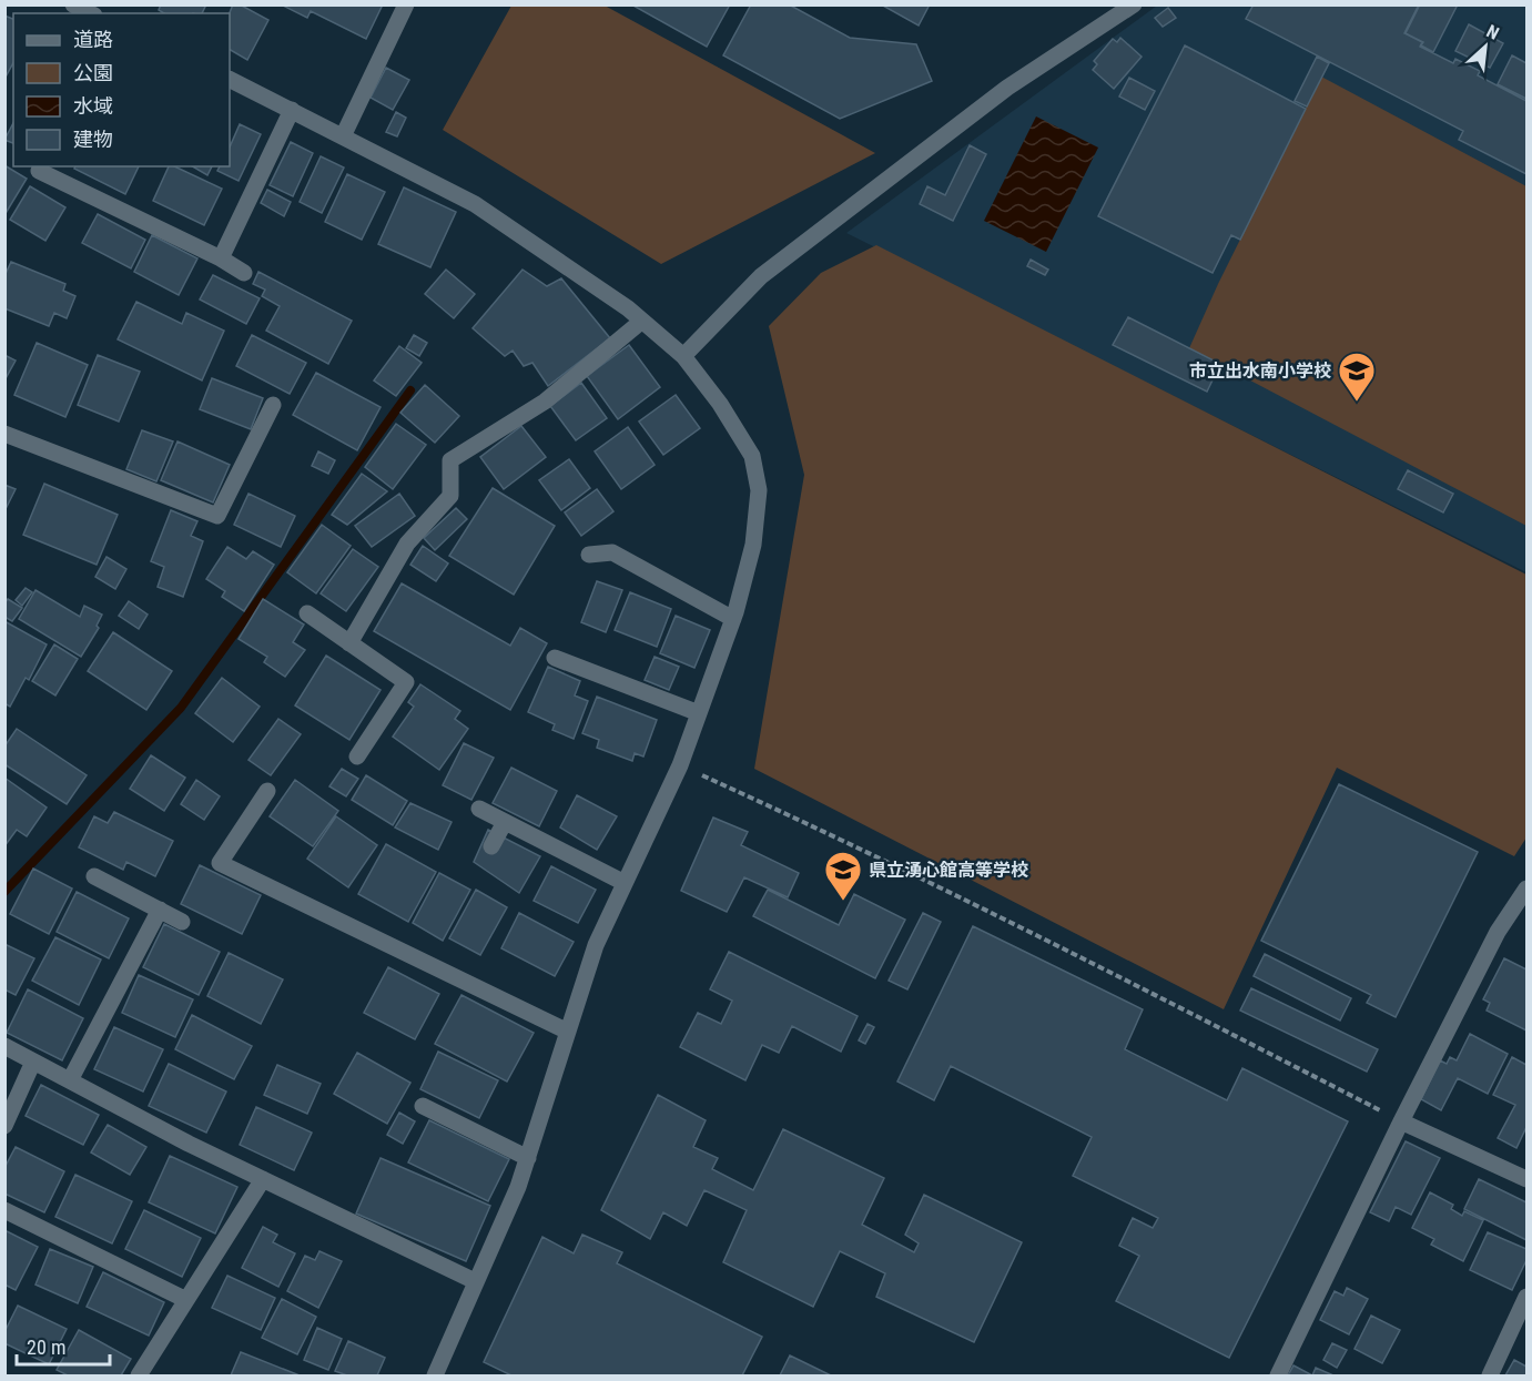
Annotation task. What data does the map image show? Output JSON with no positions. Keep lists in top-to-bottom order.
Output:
{
  "places": {
    "school or university": ["市立出水南小学校", "県立湧心館高等学校"]
  },
  "legend": [
    "道路",
    "公園",
    "水域",
    "建物"
  ],
  "scale_bar": "20 m",
  "north": "top right"
}
